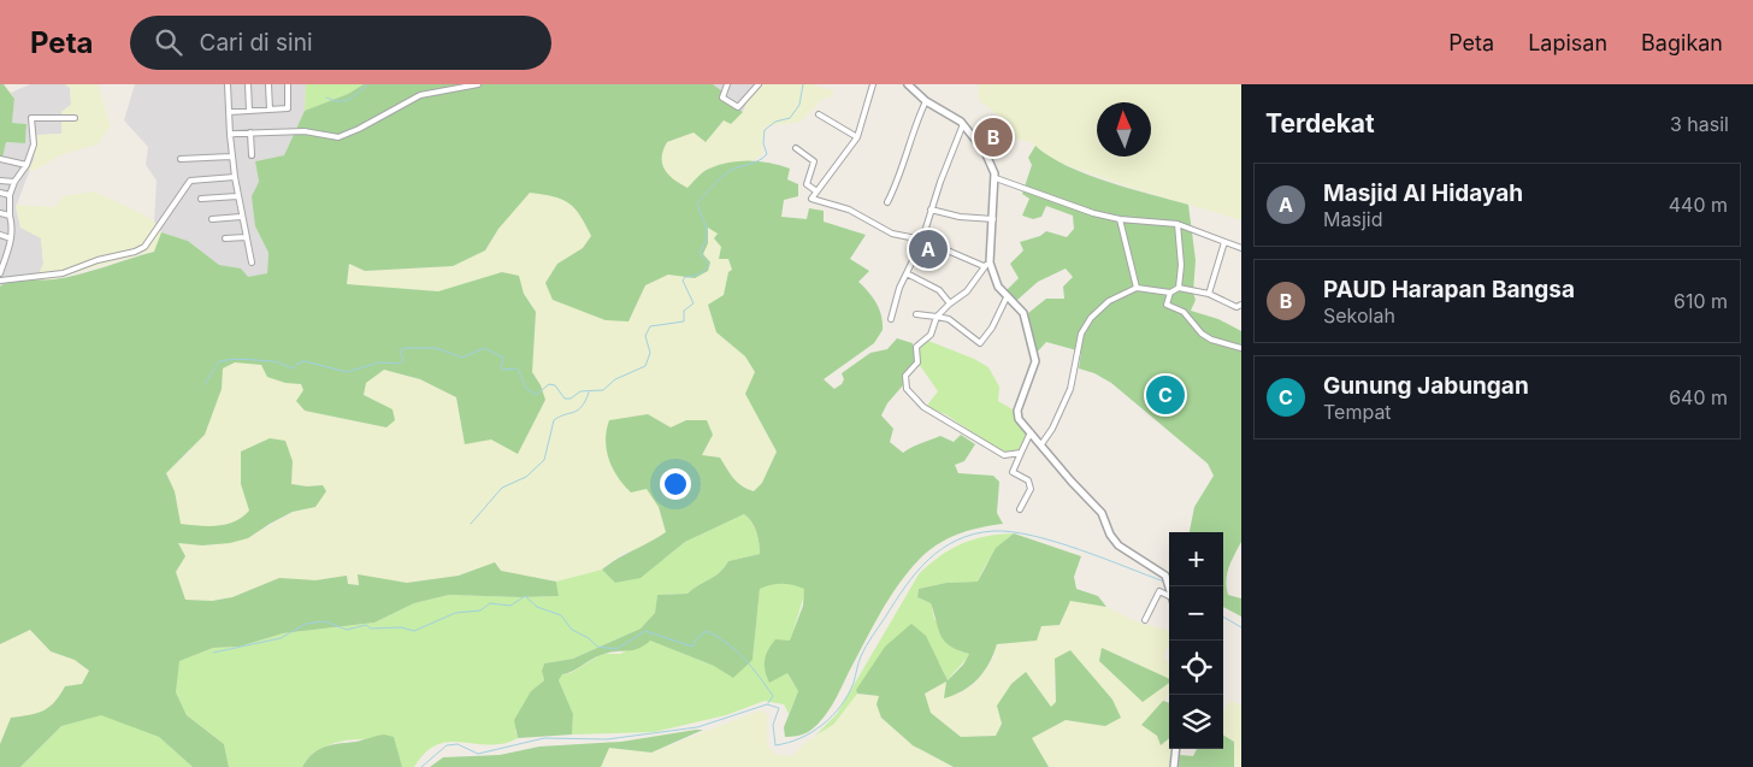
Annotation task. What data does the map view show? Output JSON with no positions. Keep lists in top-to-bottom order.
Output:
{
  "north": "top",
  "page": {
    "header": "Peta",
    "search": "Cari di sini",
    "nav": ["Peta", "Lapisan", "Bagikan"],
    "heading": ["Terdekat", "3 hasil"],
    "pins": ["B", "A", "C"],
    "list": [
      {
        "mark": "A",
        "name": "Masjid Al Hidayah",
        "note": "Masjid",
        "value": "440 m"
      },
      {
        "mark": "B",
        "name": "PAUD Harapan Bangsa",
        "note": "Sekolah",
        "value": "610 m"
      },
      {
        "mark": "C",
        "name": "Gunung Jabungan",
        "note": "Tempat",
        "value": "640 m"
      }
    ],
    "map_buttons": ["+", "−"]
  }
}
